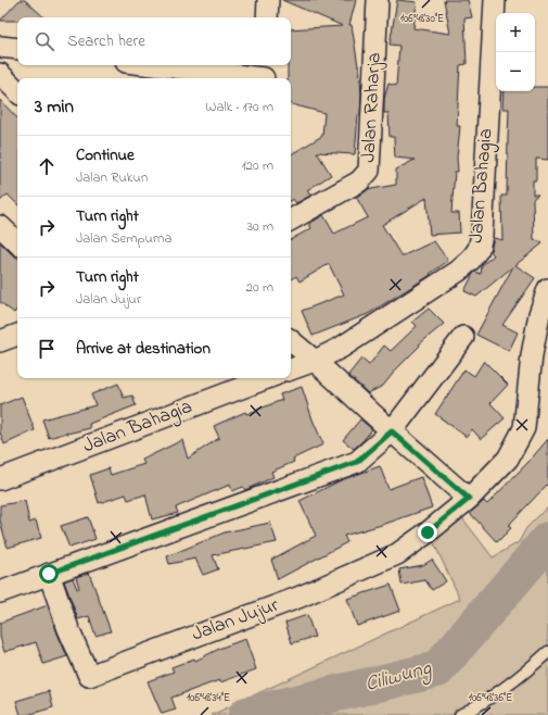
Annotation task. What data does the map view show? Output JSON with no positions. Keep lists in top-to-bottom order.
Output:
{
  "streets": {
    "street": ["Jalan Raharja", "Jalan Bahagia", "Jalan Jujur"]
  },
  "water": ["Ciliwung"],
  "page": {
    "map_buttons": ["+", "−"],
    "search": "Search here",
    "heading": ["3 min", "Walk · 170 m"],
    "list": [
      ["Continue", "Jalan Rukun", "120 m"],
      ["Turn right", "Jalan Sempurna", "30 m"],
      ["Turn right", "Jalan Jujur", "20 m"],
      "Arrive at destination"
    ]
  },
  "coordinates": ["106°48'30\"E", "106°48'34\"E", "106°48'36\"E"]
}
